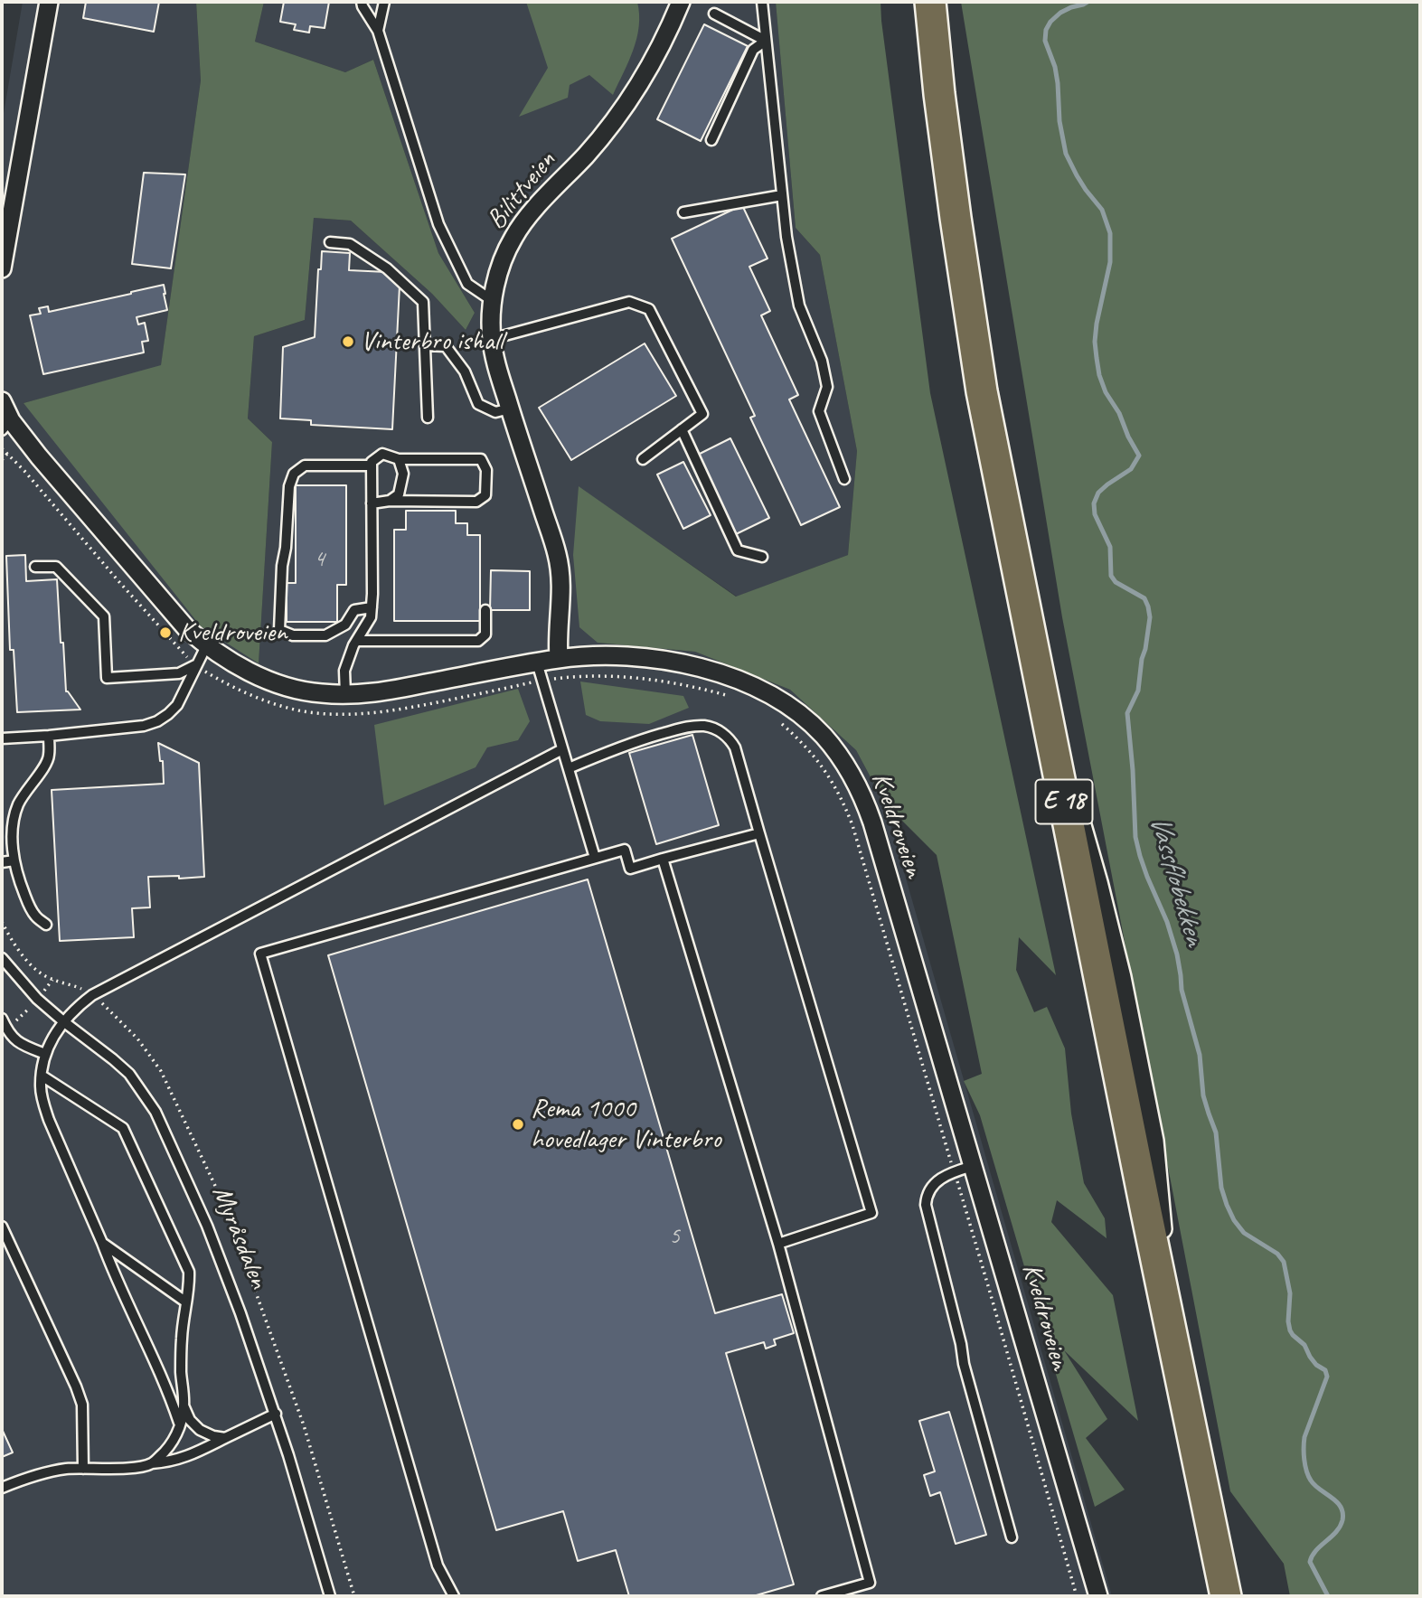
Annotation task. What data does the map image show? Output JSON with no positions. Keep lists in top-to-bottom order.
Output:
{
  "streets": {
    "highway": ["E 18"],
    "street": ["Bilittveien", "Kveldroveien"],
    "lane": ["Myråsdalen"]
  },
  "crossings": [
    ["Bilittveien", "Kveldroveien"]
  ],
  "water": ["Vassflobekken"],
  "places": ["Vinterbro ishall", "Kveldroveien", "Rema 1000 hovedlager Vinterbro"],
  "house_numbers": ["4", "5"]
}
